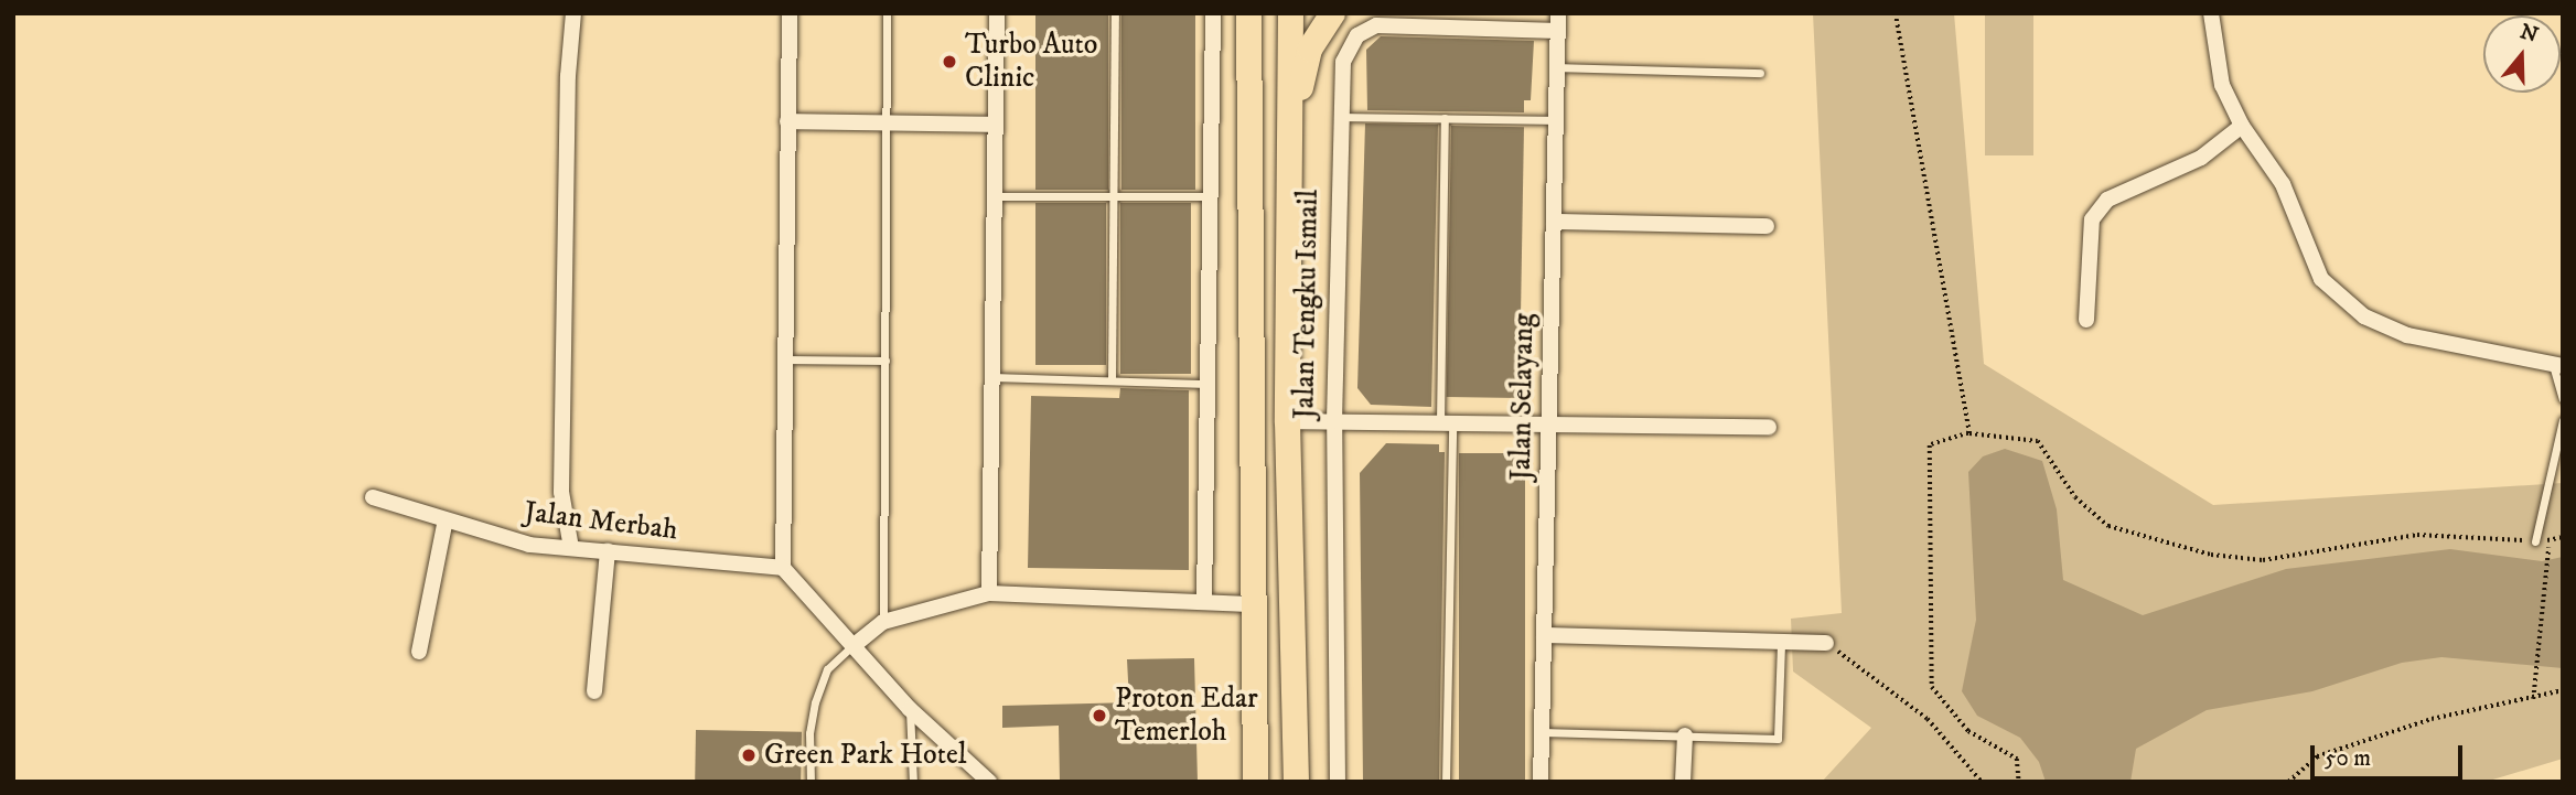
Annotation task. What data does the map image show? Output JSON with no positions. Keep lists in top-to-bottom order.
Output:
{
  "streets": {
    "main road": ["Jalan Tengku Ismail"],
    "street": ["Jalan Selayang", "Jalan Merbah"]
  },
  "crossings": [
    ["Jalan Tengku Ismail", "Jalan Selayang"]
  ],
  "places": ["Turbo Auto Clinic", "Proton Edar Temerloh", "Green Park Hotel"],
  "scale_bar": "50 m",
  "north": "top"
}
